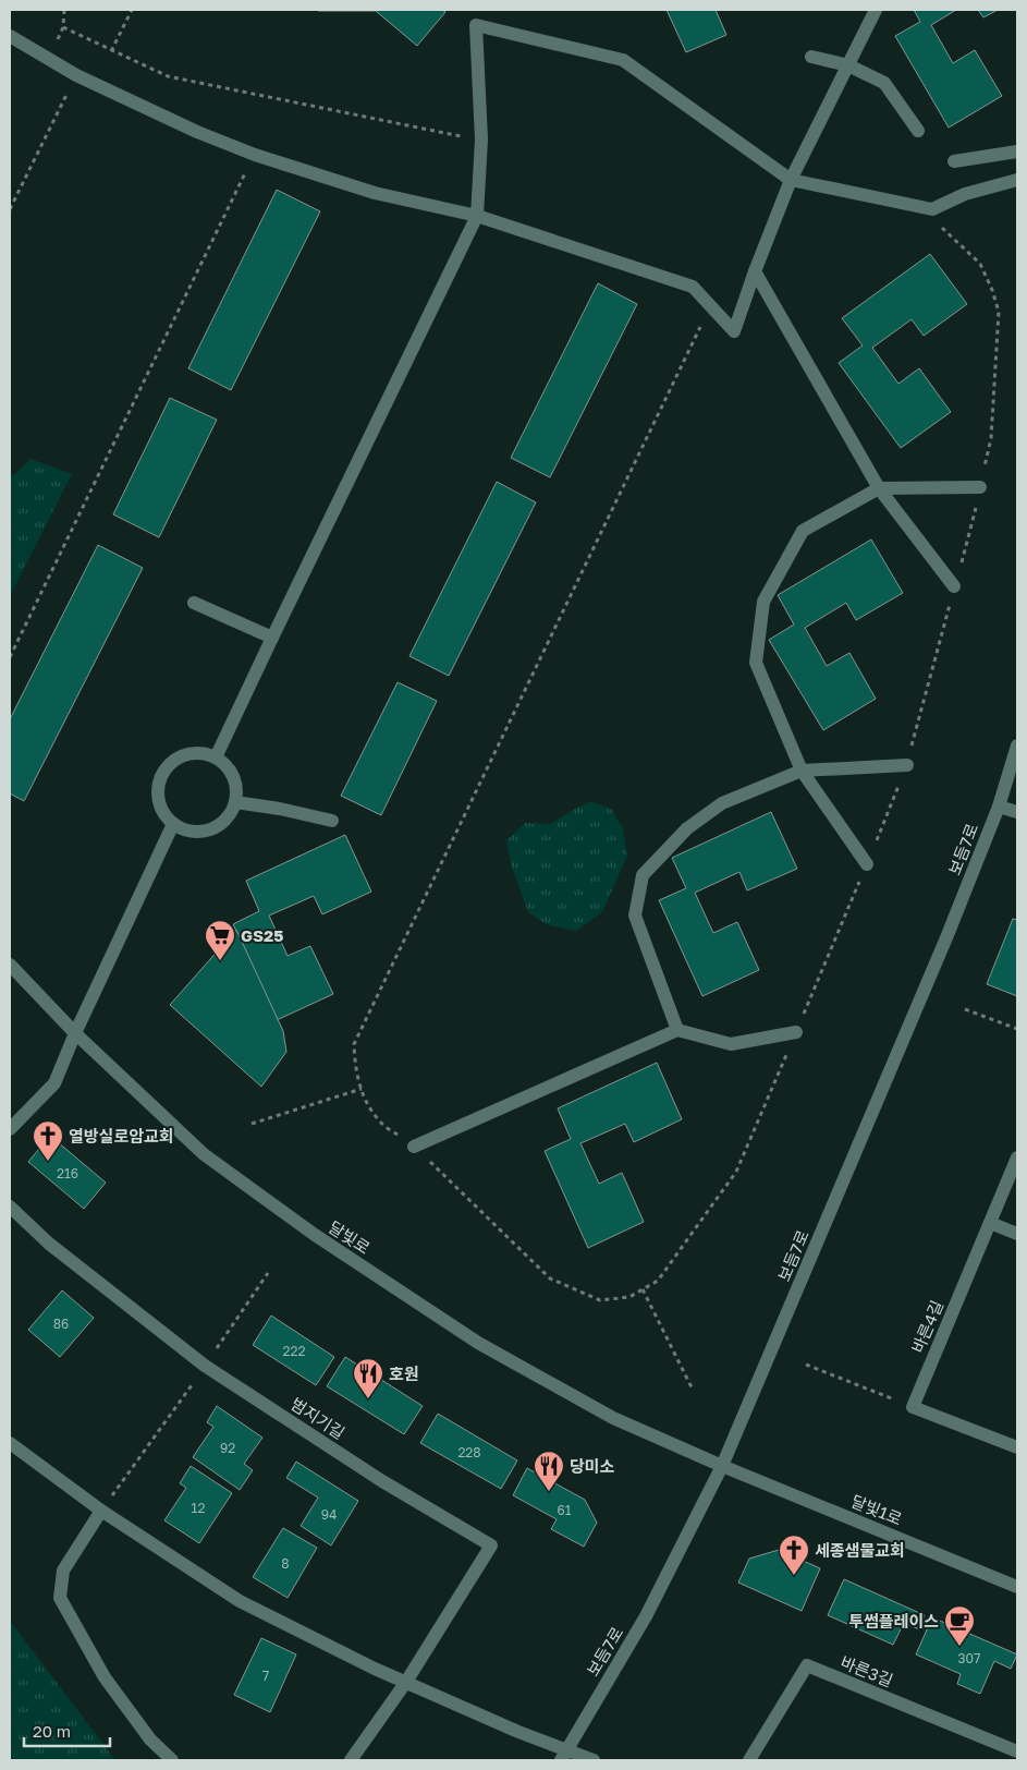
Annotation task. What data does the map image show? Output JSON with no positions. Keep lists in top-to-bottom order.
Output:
{
  "streets": {
    "street": [
      "보듬7로",
      "달빛로",
      "바른4길",
      "범지기길",
      "달빛1로",
      "바른3길"
    ]
  },
  "crossings": [
    ["보듬7로", "달빛로"],
    ["보듬7로", "달빛1로"],
    ["달빛로", "달빛1로"]
  ],
  "places": {
    "supermarket": ["GS25"],
    "church": ["열방실로암교회", "세종샘물교회"],
    "restaurant": ["호원", "당미소"],
    "cafe": ["투썸플레이스"]
  },
  "house_numbers": [
    "216",
    "86",
    "222",
    "92",
    "228",
    "12",
    "61",
    "94",
    "8",
    "307",
    "7"
  ],
  "scale_bar": "20 m"
}
